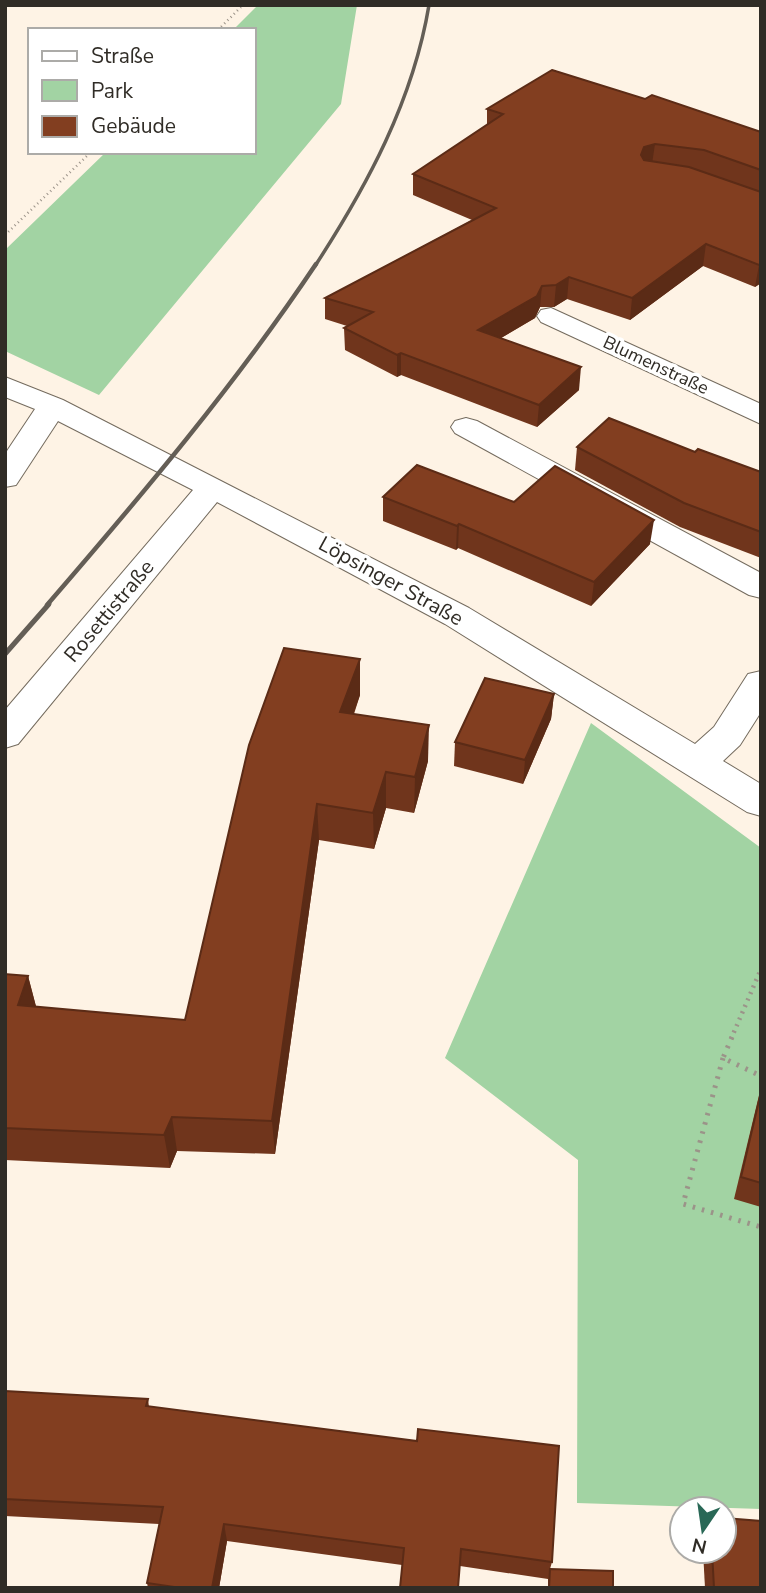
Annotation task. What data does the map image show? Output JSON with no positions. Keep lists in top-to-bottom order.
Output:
{
  "streets": {
    "street": ["Blumenstraße", "Löpsinger Straße", "Rosettistraße"]
  },
  "crossings": [
    ["Löpsinger Straße", "Rosettistraße"]
  ],
  "legend": ["Straße", "Park", "Gebäude"],
  "north": "bottom"
}
